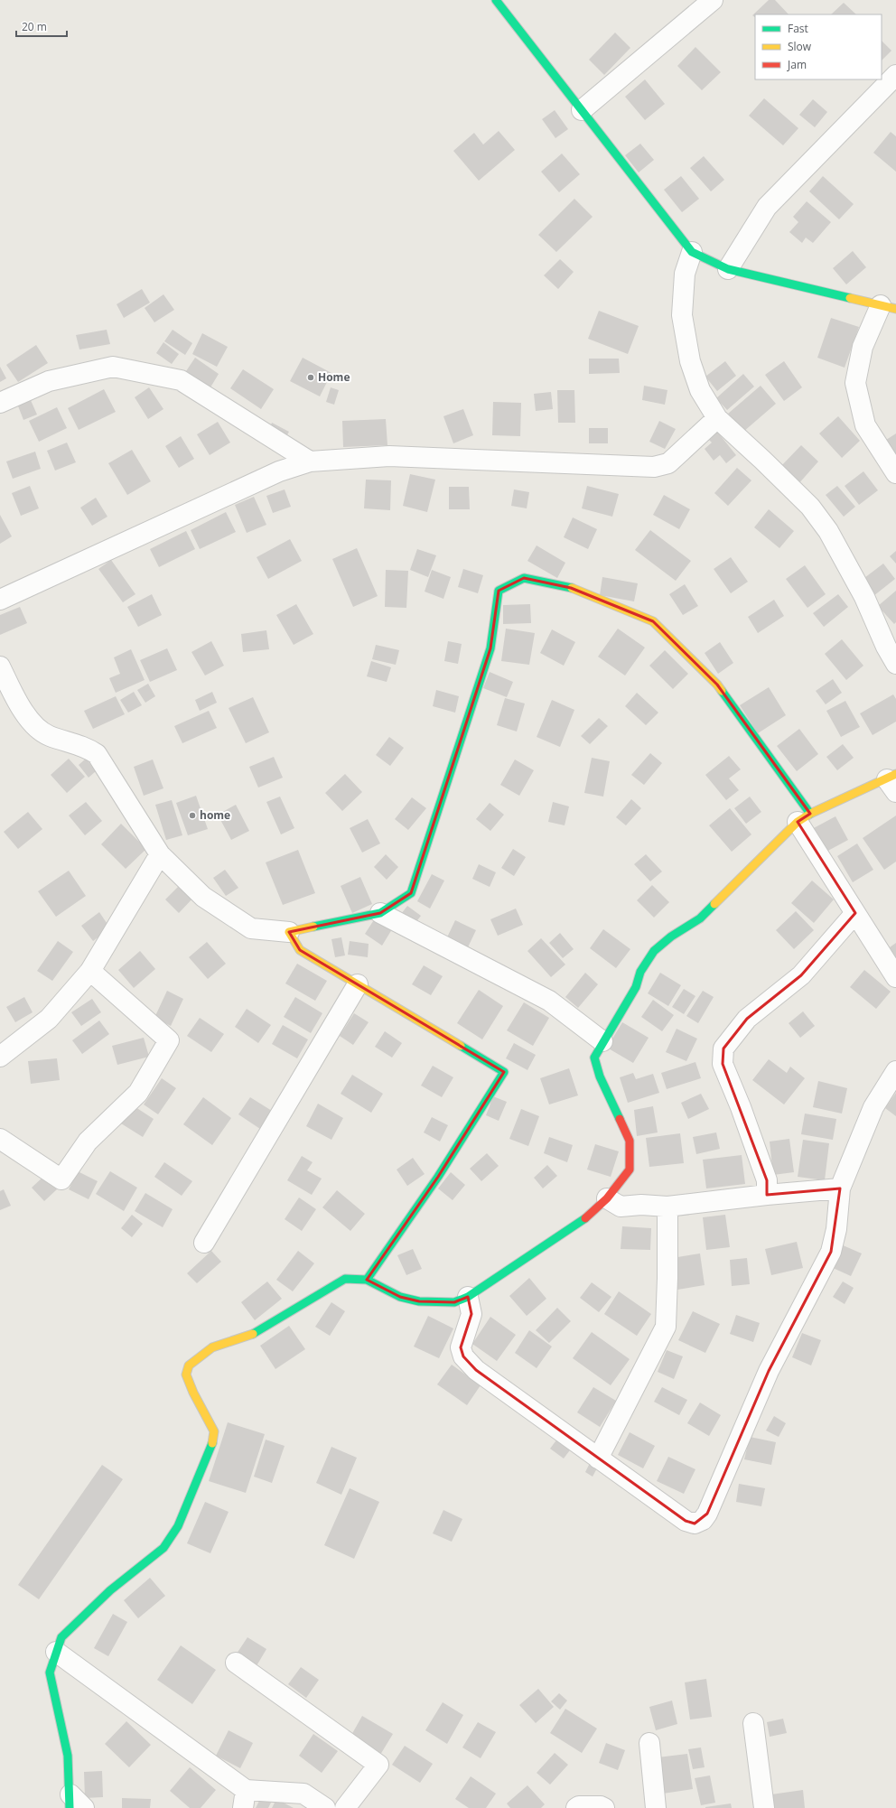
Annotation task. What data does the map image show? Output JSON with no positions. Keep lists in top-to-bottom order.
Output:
{
  "places": ["Home", "home"],
  "legend": ["Fast", "Slow", "Jam"],
  "scale_bar": "20 m"
}
